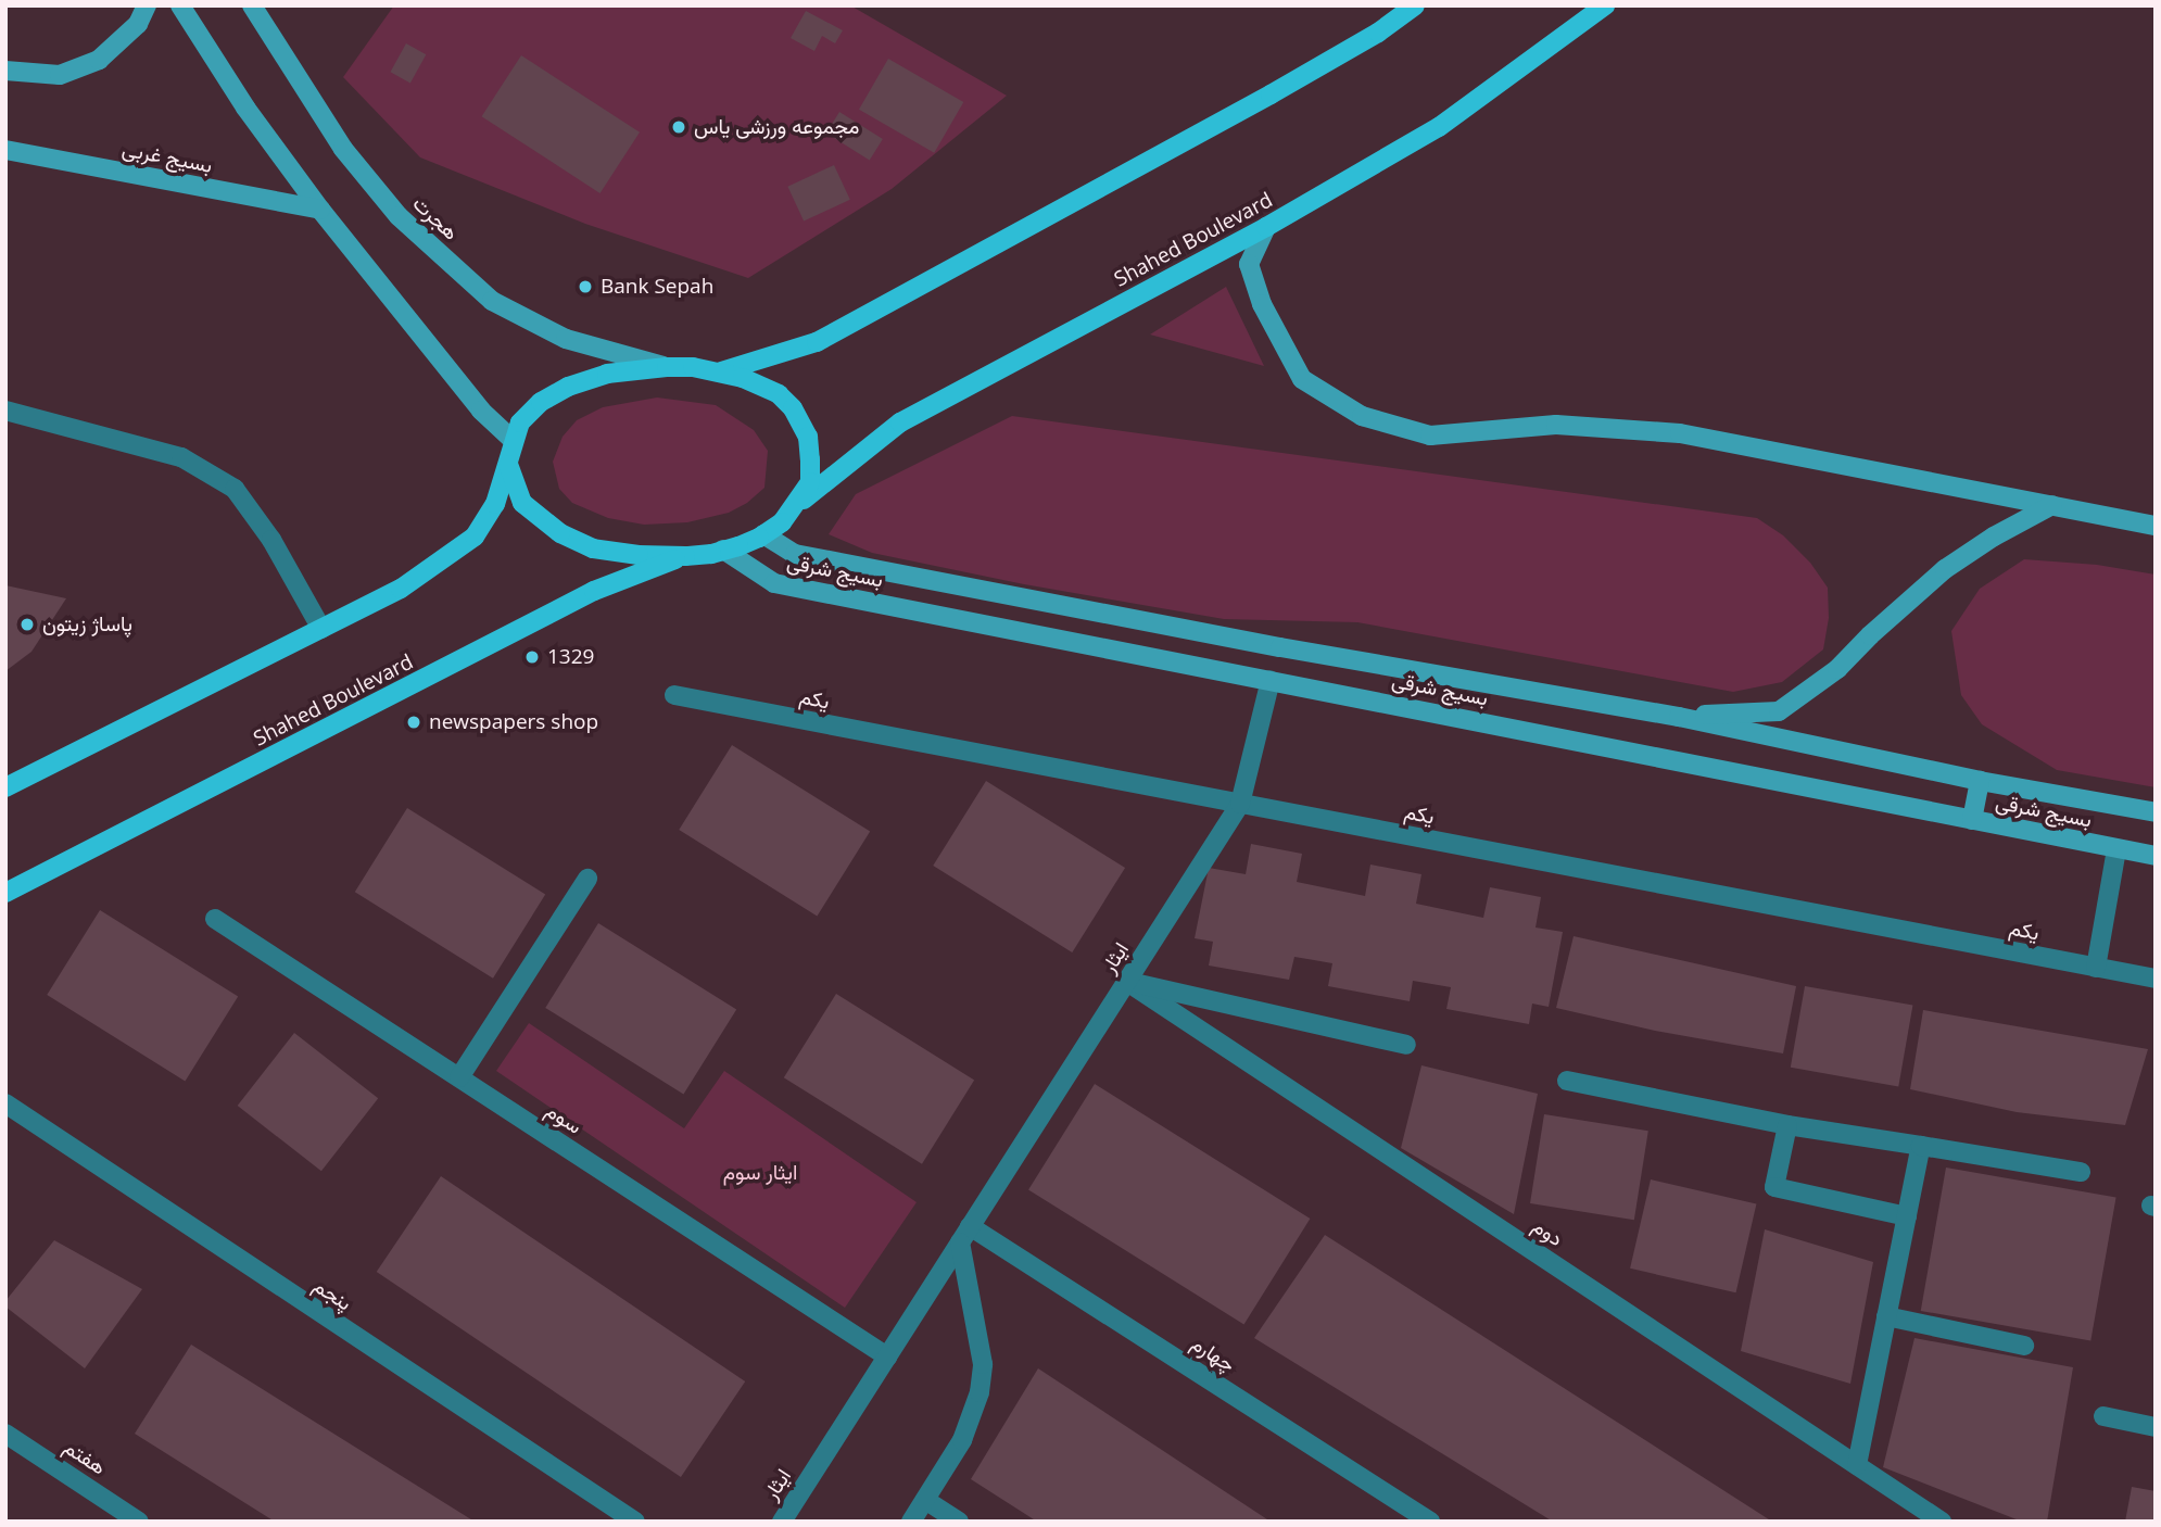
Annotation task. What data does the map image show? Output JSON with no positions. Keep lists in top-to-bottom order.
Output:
{
  "streets": {
    "main road": [
      "بسیج غربی",
      "هجرت",
      "Shahed Boulevard",
      "بسیج شرقی"
    ],
    "street": [
      "یکم",
      "ایثار",
      "سوم",
      "دوم",
      "پنجم",
      "چهارم",
      "هفتم"
    ]
  },
  "crossings": [
    ["هجرت", "Shahed Boulevard"],
    ["هجرت", "بسیج شرقی"],
    ["Shahed Boulevard", "بسیج شرقی"],
    ["بسیج شرقی", "ایثار"],
    ["یکم", "ایثار"],
    ["ایثار", "سوم"],
    ["ایثار", "دوم"],
    ["ایثار", "چهارم"]
  ],
  "parks": ["ایثار سوم"],
  "places": [
    "مجموعه ورزشی یاس",
    "Bank Sepah",
    "پاساژ زیتون",
    "1329",
    "newspapers shop"
  ]
}
